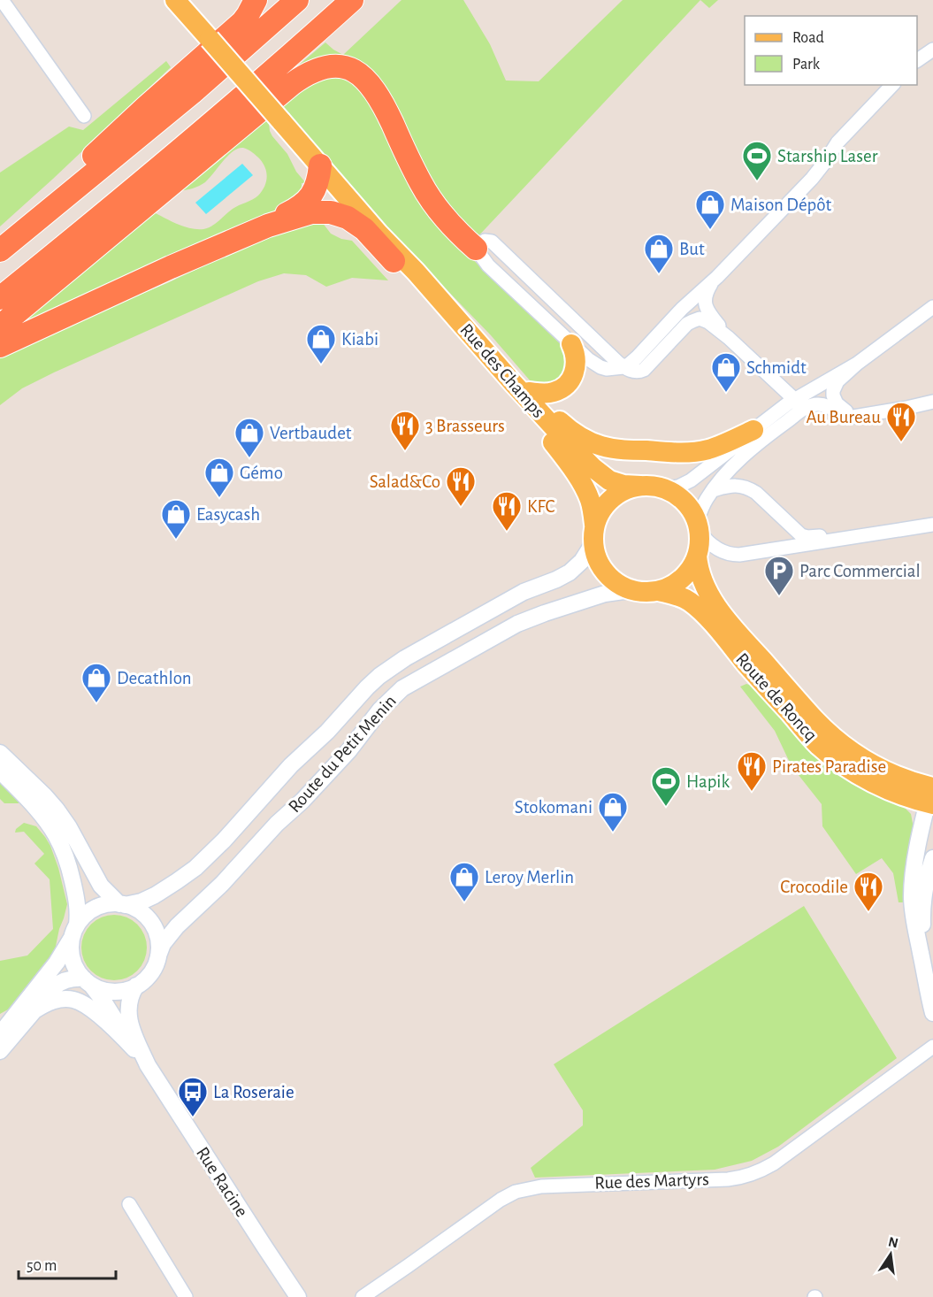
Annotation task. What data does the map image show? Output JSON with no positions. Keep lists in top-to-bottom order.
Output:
{
  "streets": {
    "main road": ["Rue des Champs", "Route de Roncq"],
    "street": ["Route du Petit Menin", "Rue des Martyrs", "Rue Racine"]
  },
  "crossings": [
    ["Rue des Champs", "Route de Roncq"],
    ["Rue des Champs", "Route du Petit Menin"],
    ["Route de Roncq", "Route du Petit Menin"],
    ["Route du Petit Menin", "Rue Racine"]
  ],
  "places": {
    "sports": ["Starship Laser", "Hapik"],
    "shop": [
      "Maison Dépôt",
      "But",
      "Kiabi",
      "Schmidt",
      "Vertbaudet",
      "Gémo",
      "Easycash",
      "Decathlon",
      "Stokomani",
      "Leroy Merlin"
    ],
    "restaurant": [
      "Au Bureau",
      "3 Brasseurs",
      "Salad&Co",
      "KFC",
      "Pirates Paradise",
      "Crocodile"
    ],
    "parking": ["Parc Commercial"],
    "bus stop": ["La Roseraie"]
  },
  "legend": ["Road", "Park"],
  "scale_bar": "50 m",
  "north": "top"
}
